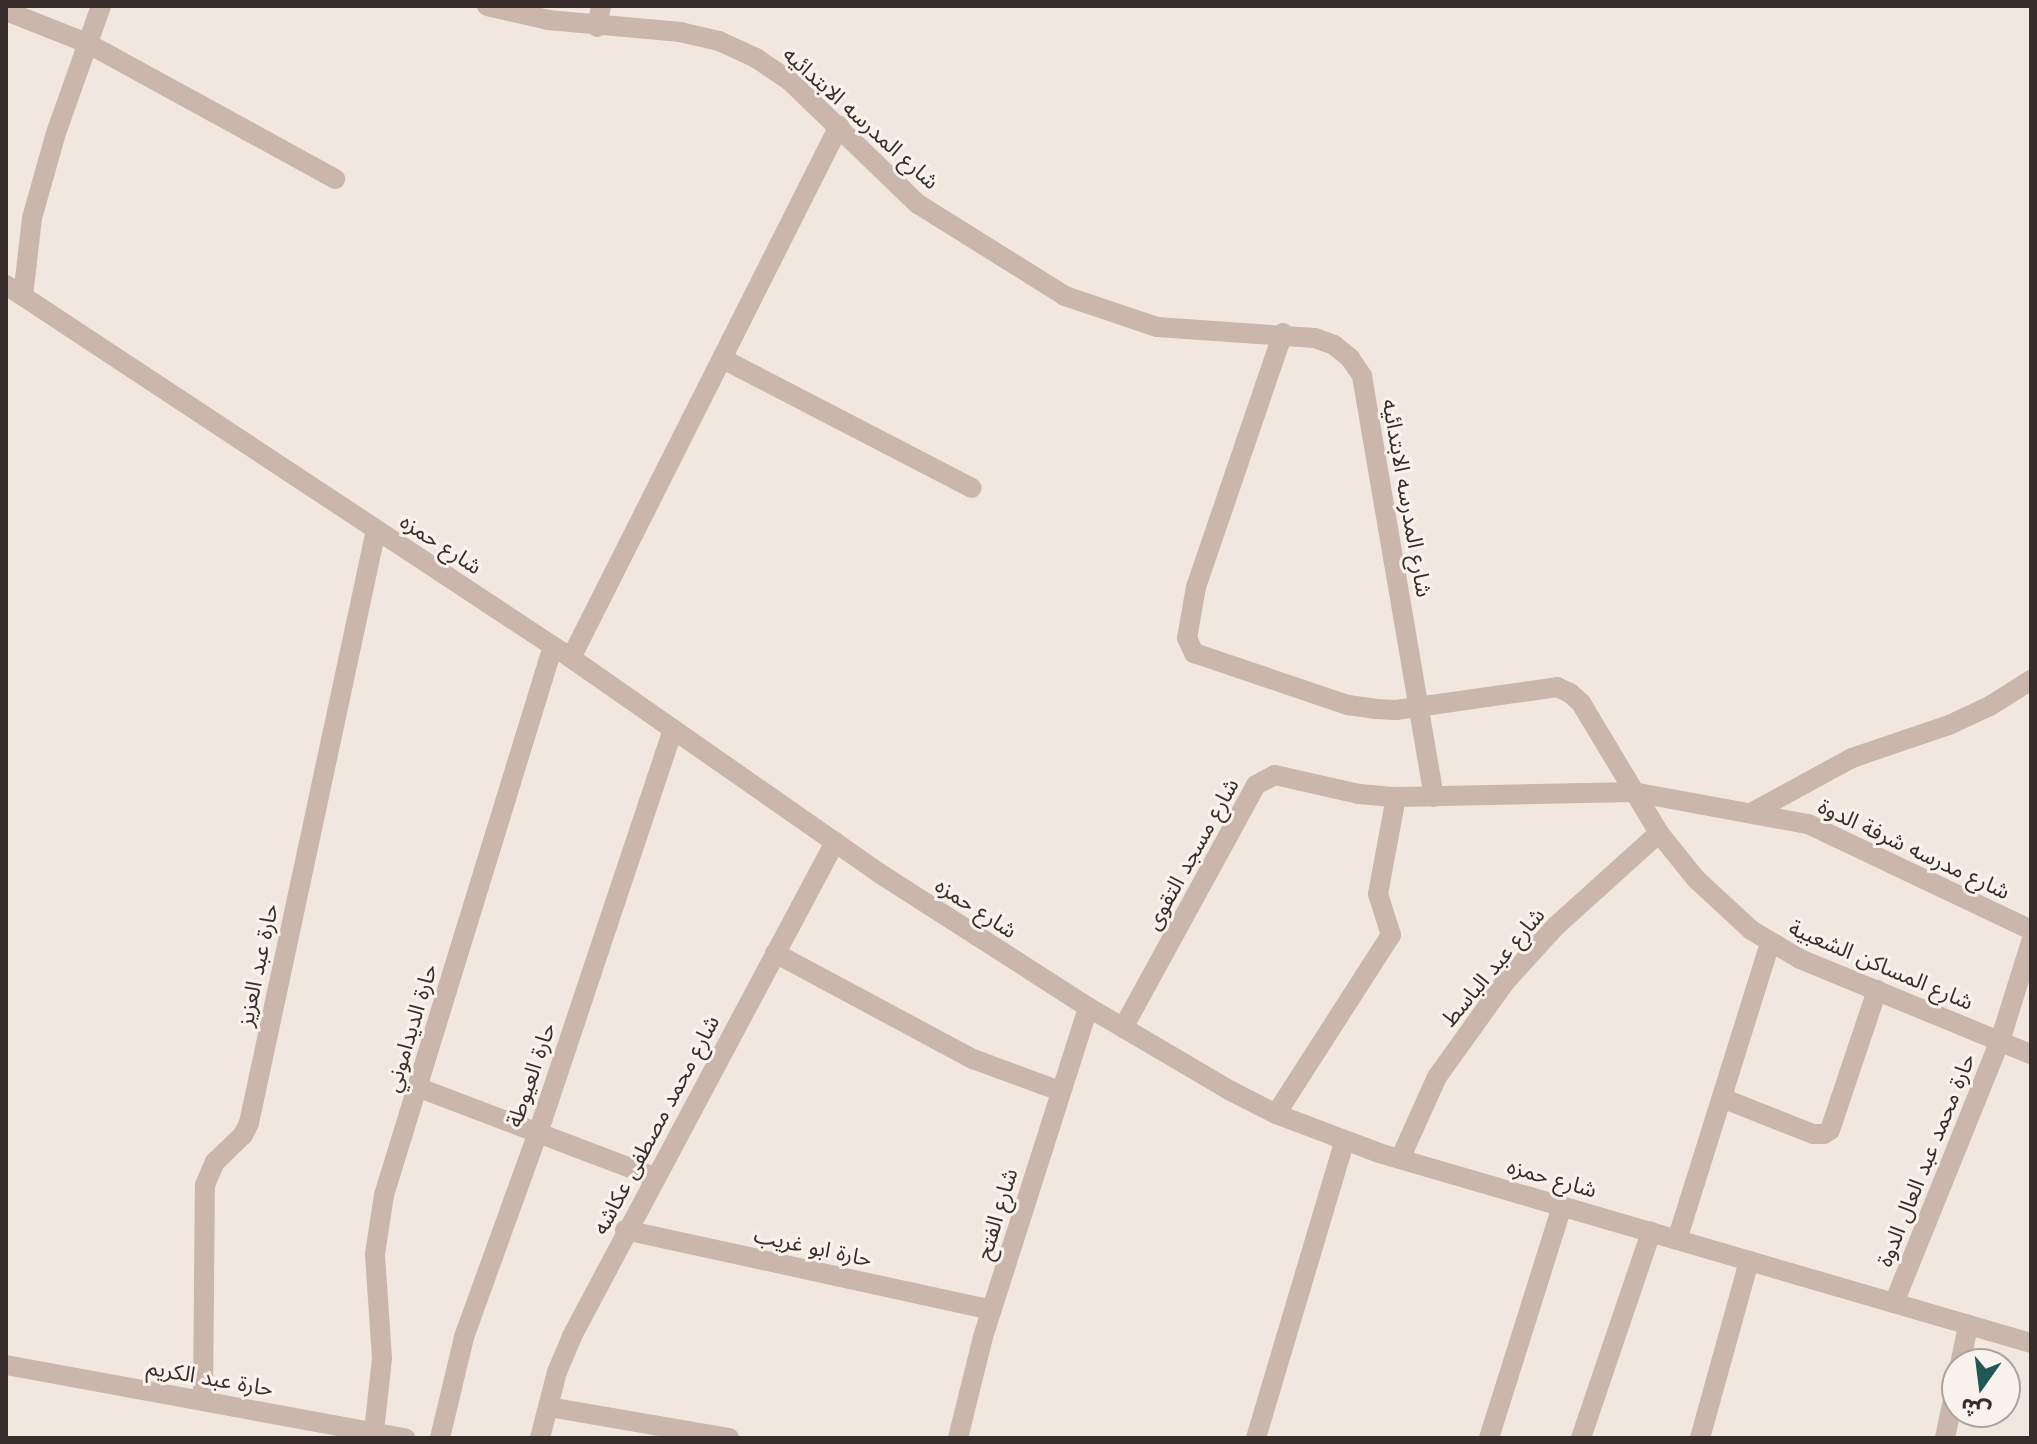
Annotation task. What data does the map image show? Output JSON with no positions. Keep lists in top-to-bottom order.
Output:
{
  "streets": {
    "street": [
      "شارع المدرسه الابتدائيه",
      "شارع حمزه",
      "شارع مدرسه شرفة الدوة",
      "شارع مسجد التقوى",
      "حارة عبد العزيز",
      "شارع المساكن الشعبية",
      "شارع عبد الباسط",
      "حارة الديداموني",
      "حارة العيوطة",
      "شارع محمد مصطفى عكاشه",
      "حارة محمد عبد العال الدوة",
      "شارع الفتح",
      "حارة ابو غريب",
      "حارة عبد الكريم"
    ]
  },
  "crossings": [
    ["شارع المدرسه الابتدائيه", "شارع مسجد التقوى"],
    ["شارع المدرسه الابتدائيه", "شارع المساكن الشعبية"],
    ["شارع حمزه", "شارع مسجد التقوى"],
    ["شارع حمزه", "حارة عبد العزيز"],
    ["شارع حمزه", "شارع عبد الباسط"],
    ["شارع حمزه", "حارة الديداموني"],
    ["شارع حمزه", "حارة العيوطة"],
    ["شارع حمزه", "شارع محمد مصطفى عكاشه"],
    ["شارع حمزه", "حارة محمد عبد العال الدوة"],
    ["شارع حمزه", "شارع الفتح"],
    ["شارع مدرسه شرفة الدوة", "شارع مسجد التقوى"],
    ["شارع مدرسه شرفة الدوة", "شارع المساكن الشعبية"],
    ["شارع مسجد التقوى", "شارع المساكن الشعبية"],
    ["حارة عبد العزيز", "حارة عبد الكريم"],
    ["شارع المساكن الشعبية", "شارع عبد الباسط"],
    ["شارع المساكن الشعبية", "حارة محمد عبد العال الدوة"],
    ["حارة الديداموني", "حارة عبد الكريم"],
    ["شارع محمد مصطفى عكاشه", "حارة ابو غريب"],
    ["شارع الفتح", "حارة ابو غريب"]
  ],
  "north": "bottom"
}
